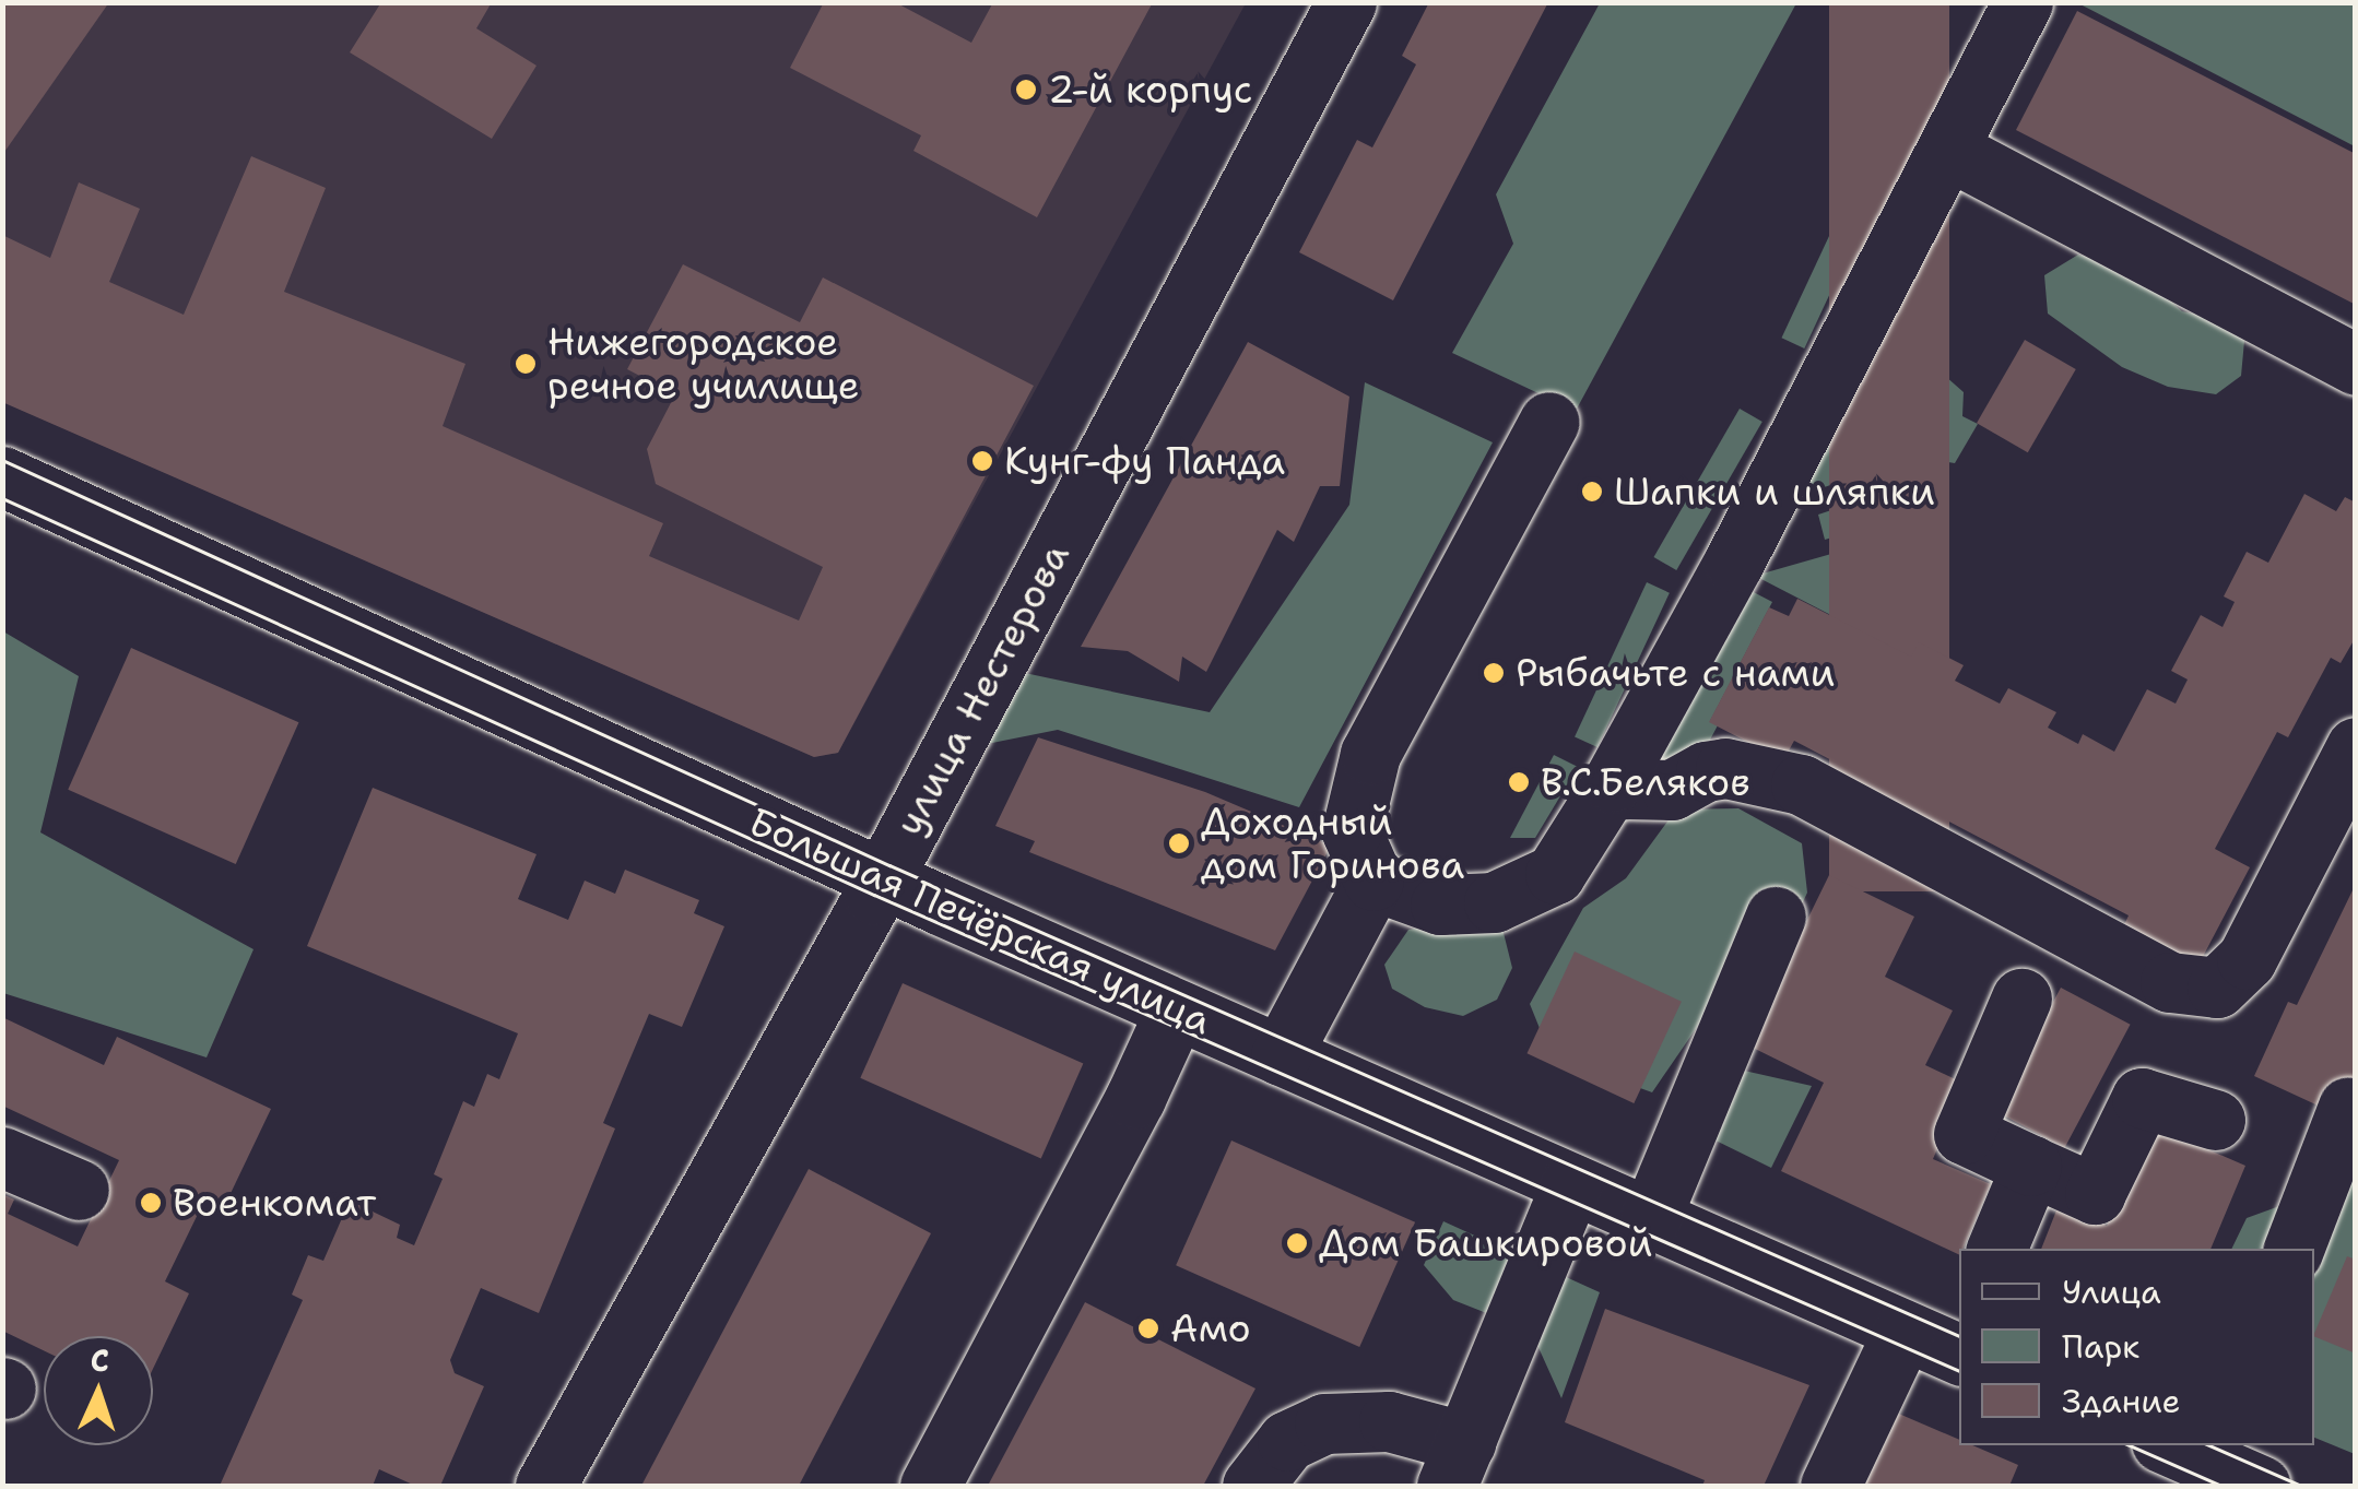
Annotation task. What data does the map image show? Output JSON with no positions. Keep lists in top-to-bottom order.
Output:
{
  "streets": {
    "street": ["улица Нестерова", "Большая Печёрская улица"]
  },
  "crossings": [
    ["улица Нестерова", "Большая Печёрская улица"]
  ],
  "places": [
    "2-й корпус",
    "Нижегородское речное училище",
    "Кунг-фу Панда",
    "Шапки и шляпки",
    "Рыбачьте с нами",
    "В.С.Беляков",
    "Доходный дом Горинова",
    "Военкомат",
    "Дом Башкировой",
    "Амо"
  ],
  "legend": ["Улица", "Парк", "Здание"],
  "north": "top"
}
